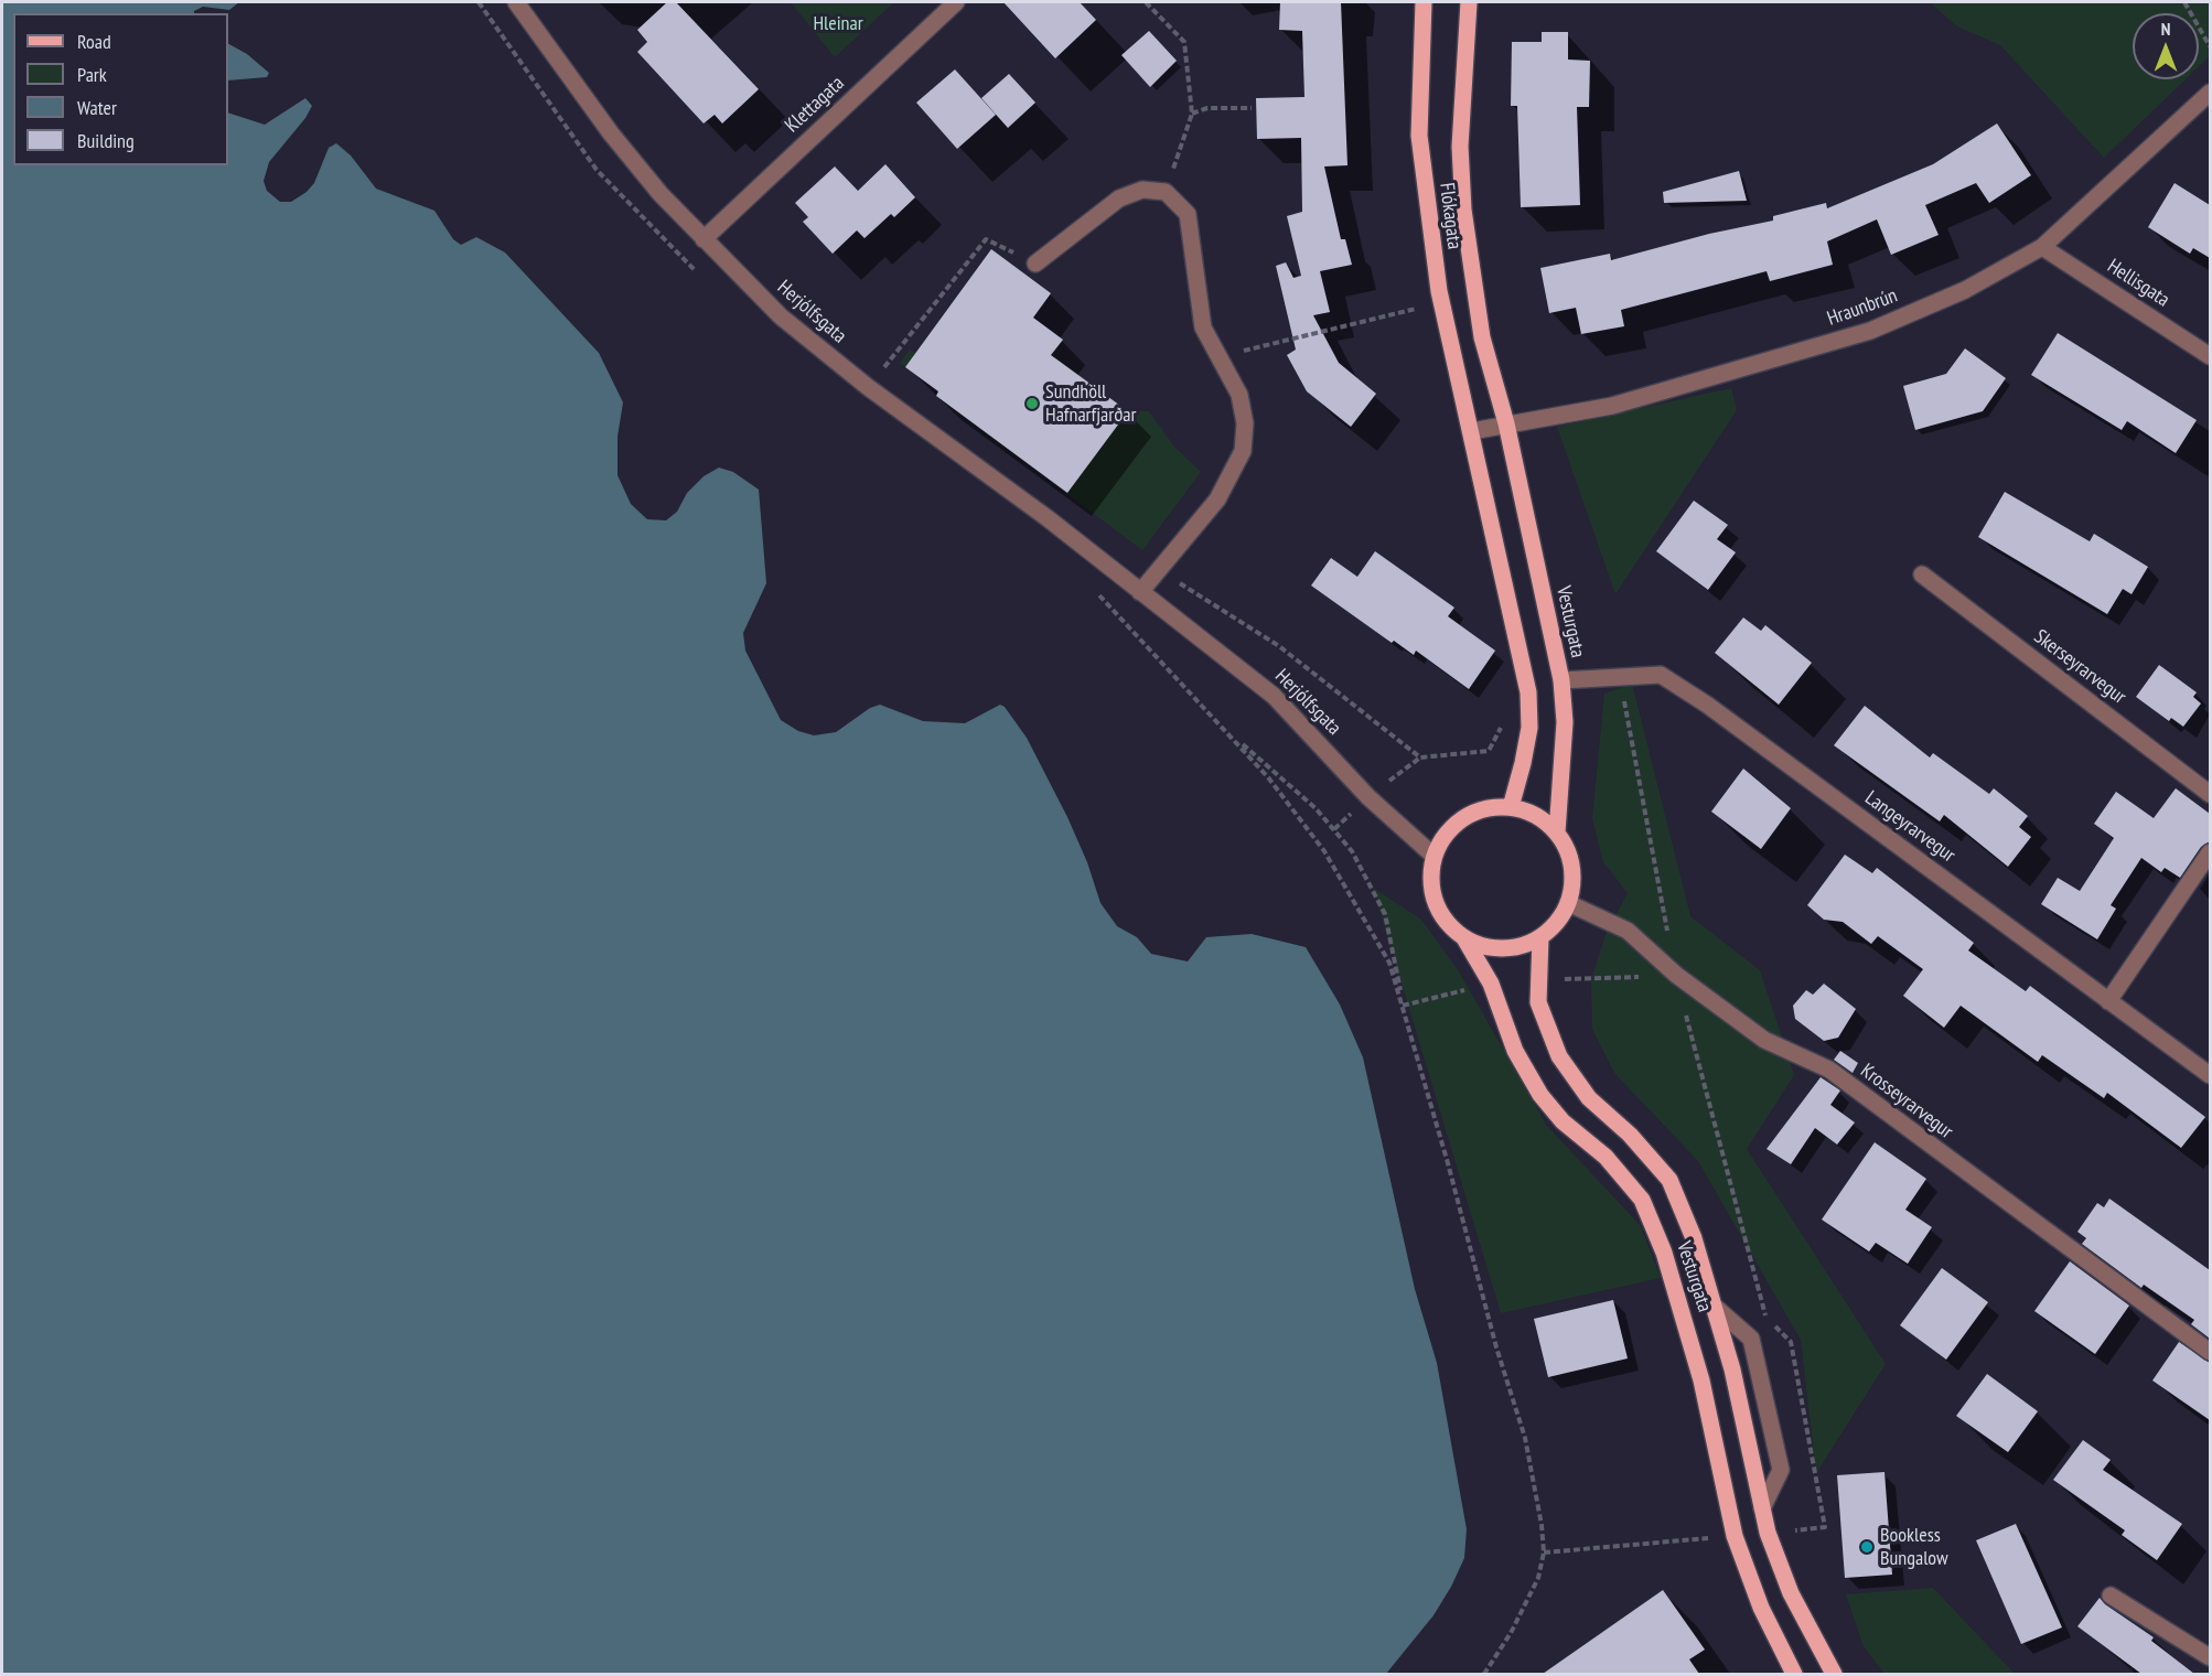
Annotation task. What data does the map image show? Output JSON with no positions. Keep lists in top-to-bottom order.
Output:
{
  "streets": {
    "main road": ["Flókagata", "Vesturgata"],
    "street": [
      "Klettagata",
      "Hellisgata",
      "Hraunbrún",
      "Herjólfsgata",
      "Skerseyrarvegur",
      "Langeyrarvegur",
      "Krosseyrarvegur"
    ]
  },
  "crossings": [
    ["Klettagata", "Herjólfsgata"],
    ["Flókagata", "Hraunbrún"],
    ["Flókagata", "Vesturgata"],
    ["Hellisgata", "Hraunbrún"],
    ["Hraunbrún", "Vesturgata"],
    ["Herjólfsgata", "Vesturgata"],
    ["Herjólfsgata", "Krosseyrarvegur"],
    ["Vesturgata", "Langeyrarvegur"],
    ["Vesturgata", "Krosseyrarvegur"]
  ],
  "parks": ["Hleinar"],
  "places": ["Sundhöll Hafnarfjarðar", "Bookless Bungalow"],
  "legend": [
    "Road",
    "Park",
    "Water",
    "Building"
  ],
  "north": "top"
}
